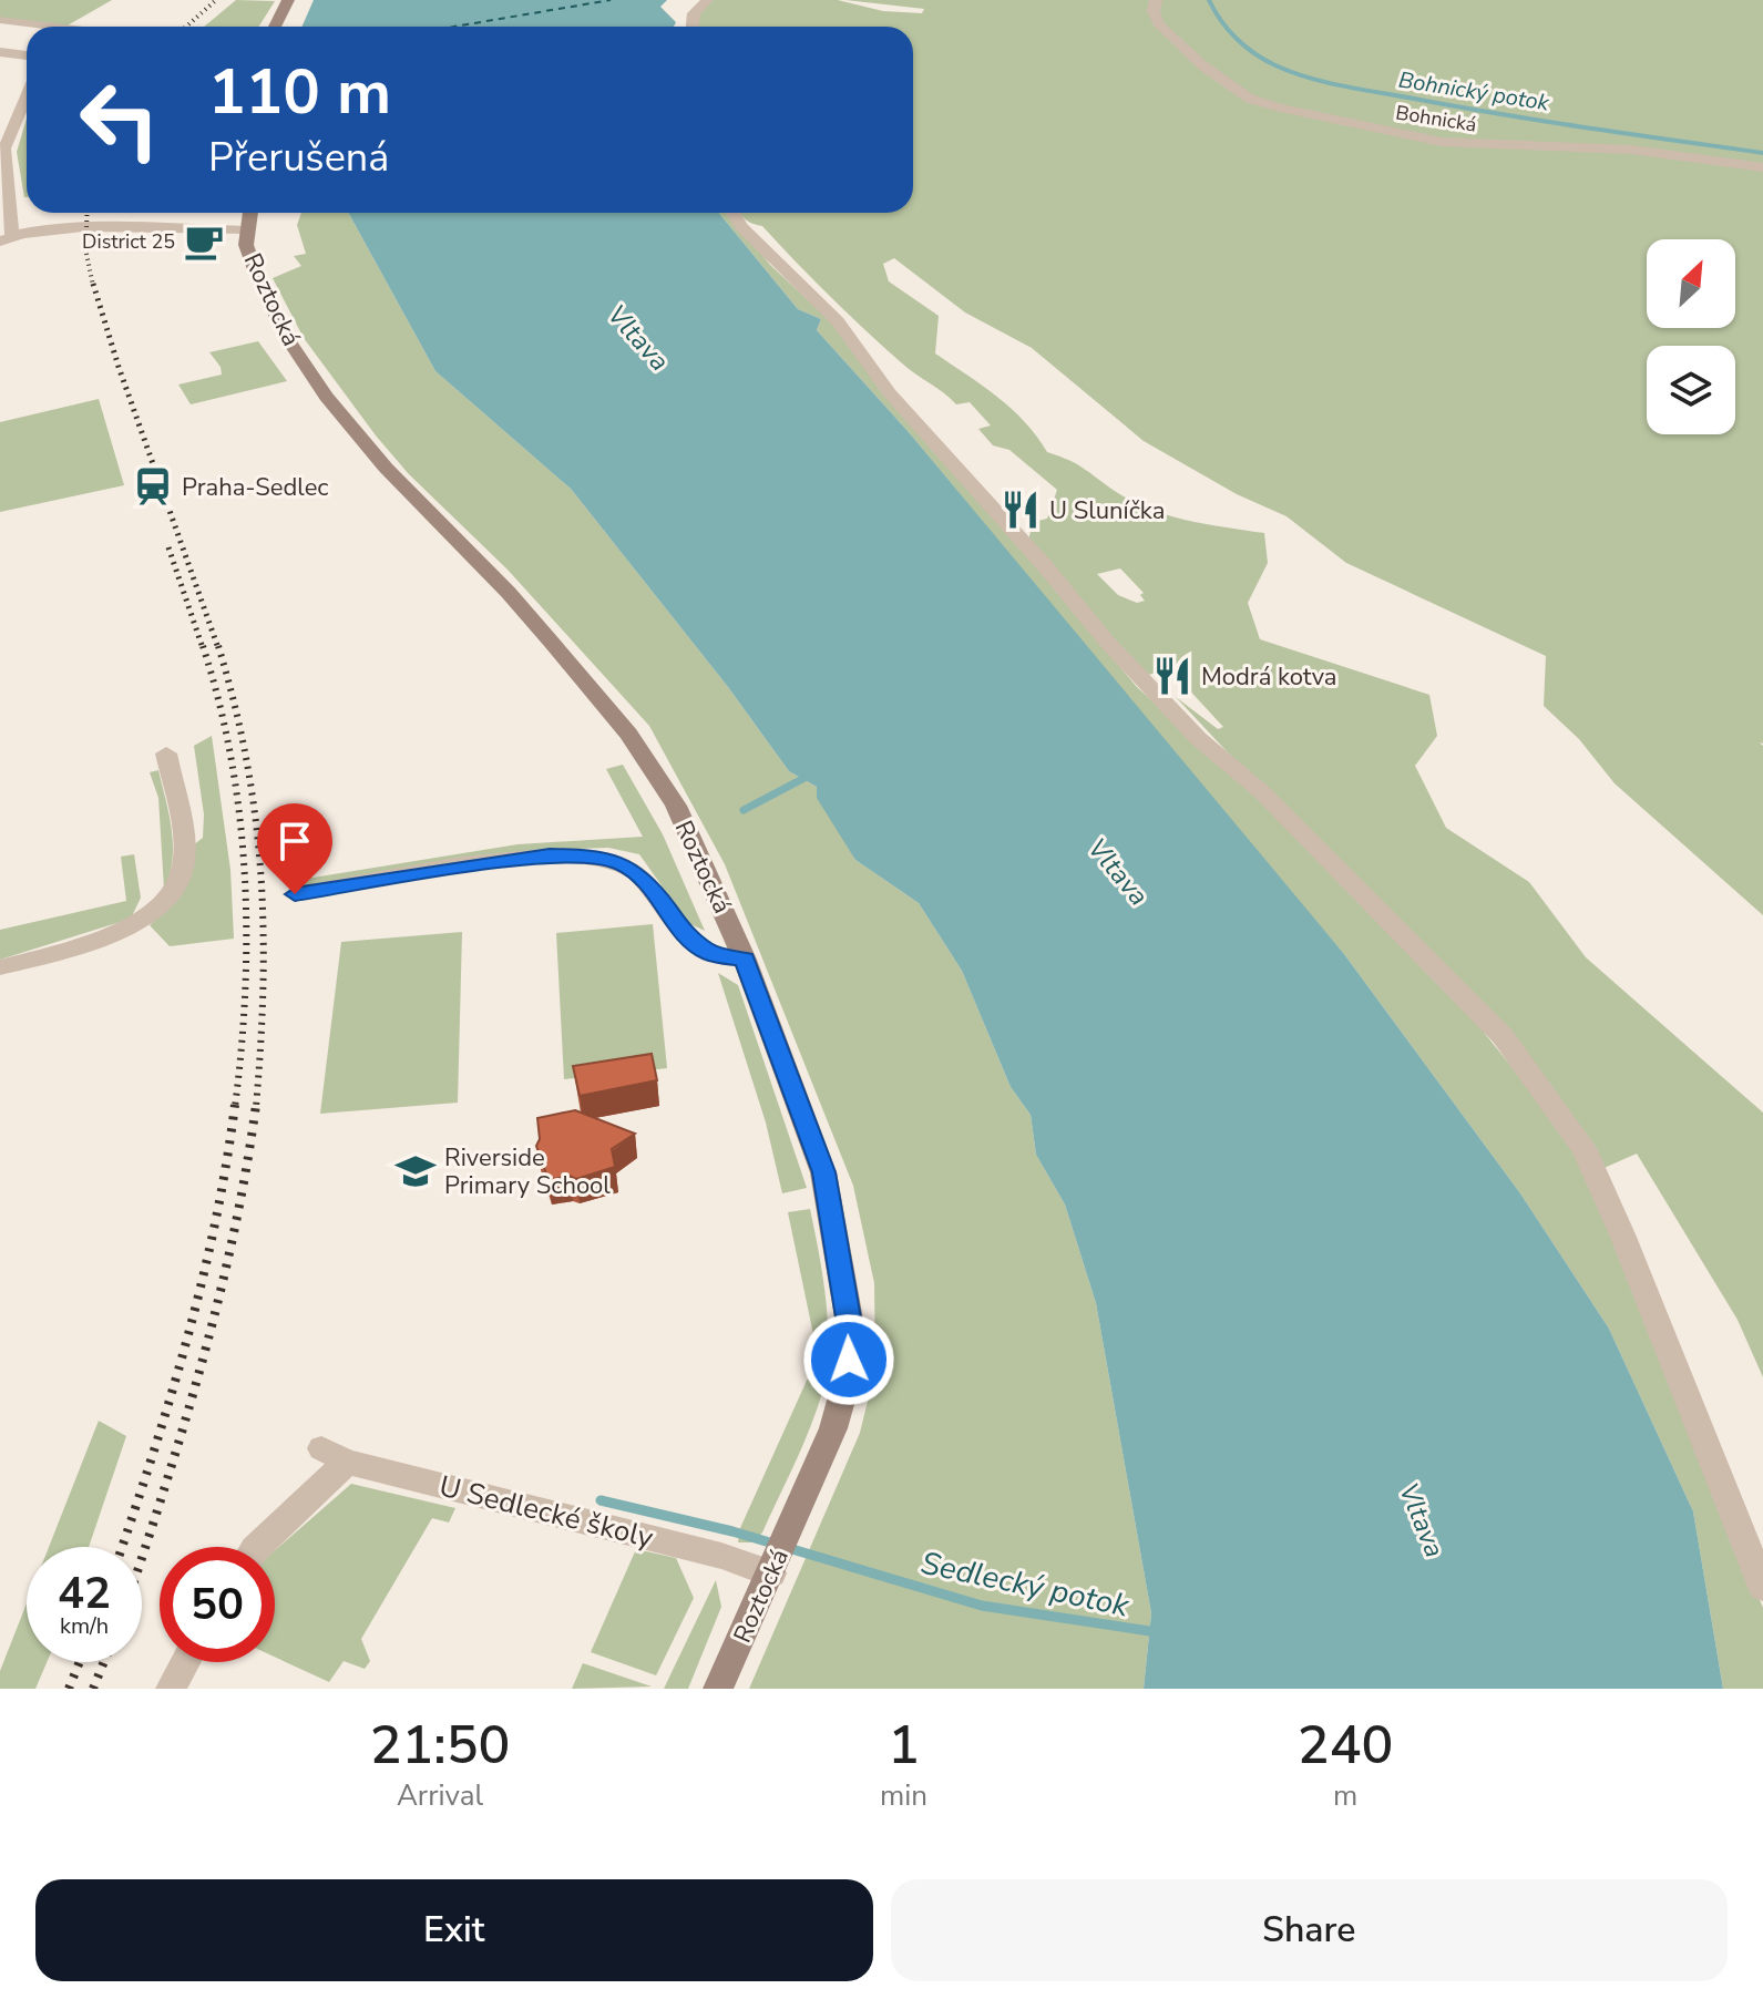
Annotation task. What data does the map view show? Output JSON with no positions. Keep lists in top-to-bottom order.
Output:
{
  "streets": {
    "main road": ["Roztocká"],
    "street": ["Bohnická", "U Sedlecké školy"]
  },
  "crossings": [
    ["Roztocká", "U Sedlecké školy"]
  ],
  "water": ["Bohnický potok", "Vltava", "Sedlecký potok"],
  "places": {
    "cafe": ["District 25"],
    "station": ["Praha-Sedlec"],
    "restaurant": ["U Sluníčka", "Modrá kotva"],
    "school or university": ["Riverside Primary School"]
  },
  "north": "top right",
  "page": {
    "turn": ["110 m", "Přerušená"],
    "speed": "42 km/h",
    "limit": "50",
    "eta": [
      "21:50",
      "Arrival",
      "1",
      "min",
      "240",
      "m"
    ],
    "buttons": ["Exit", "Share"]
  }
}
